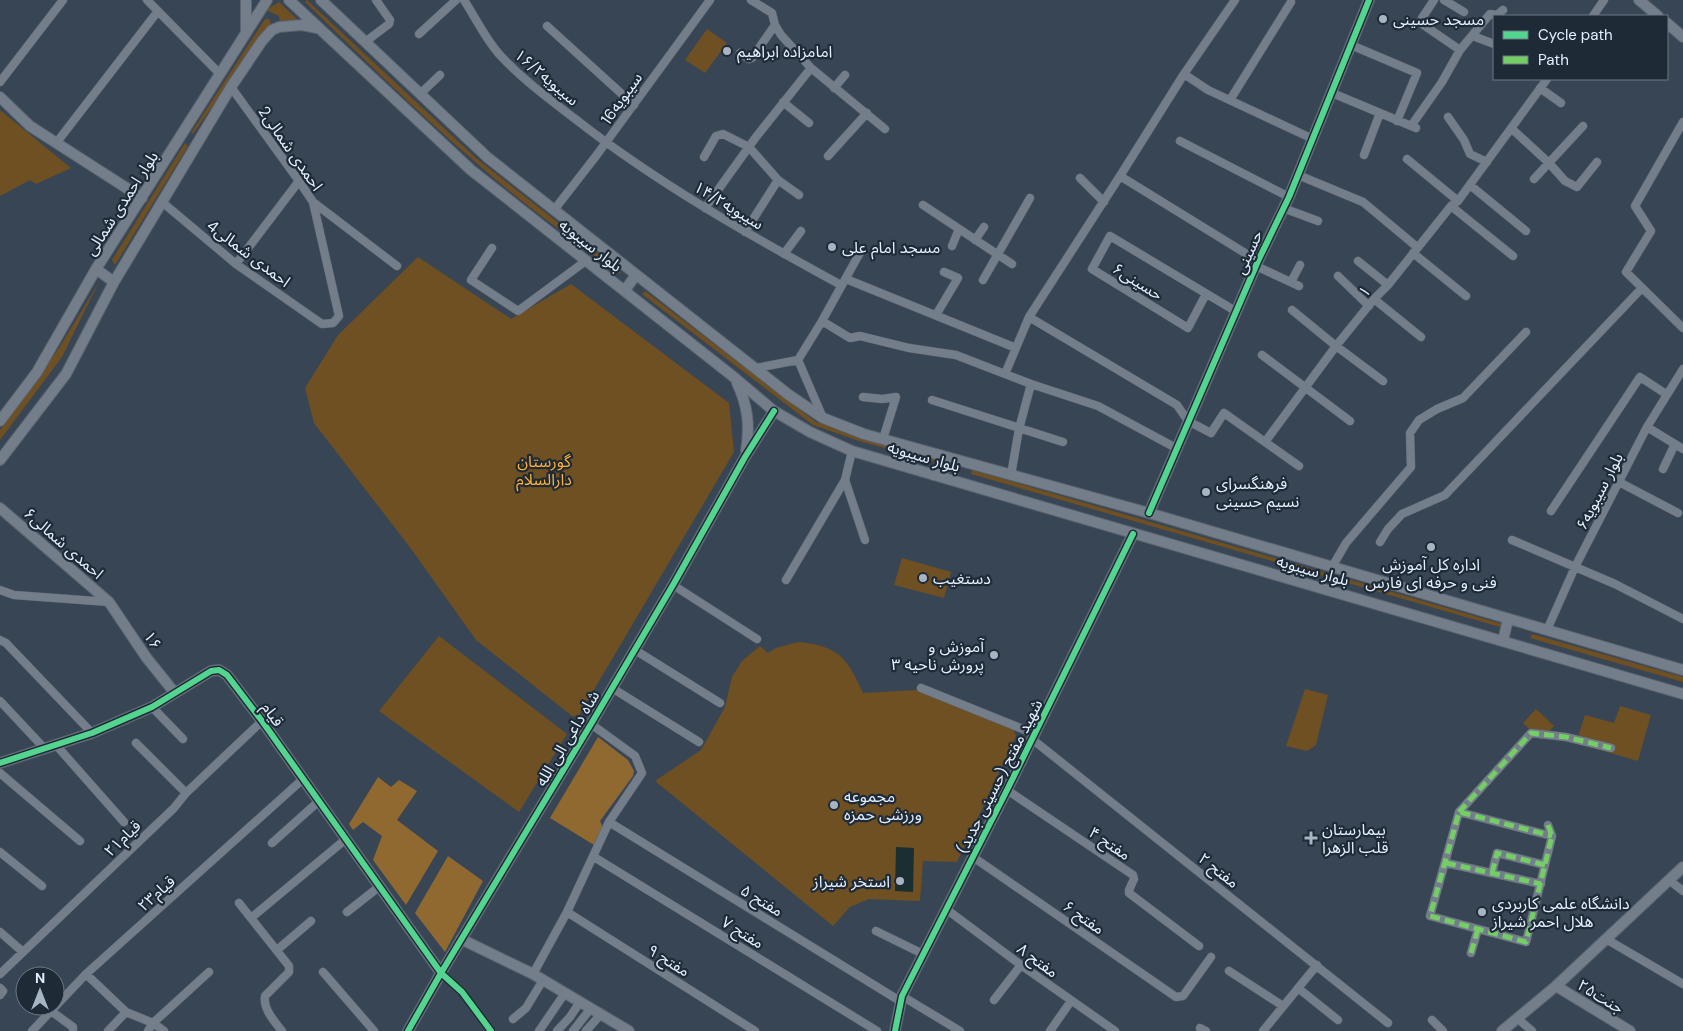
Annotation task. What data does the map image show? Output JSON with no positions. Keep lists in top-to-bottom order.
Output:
{
  "streets": {
    "main road": [
      "بلوار احمدی شمالی",
      "بلوار سیبویه",
      "حسینی",
      "احمدی شمالی۶",
      "۱۶",
      "قیام",
      "شاه داعی الی الله",
      "شهید مفتح (حسینی جدید)",
      "جنت۲۵"
    ],
    "street": [
      "سیبویه۱۶/۲",
      "سیبویه16",
      "2احمدی شمالی",
      "سیبویه۱۴/۲",
      "4احمدی شمالی",
      "حسینی۶",
      "۱",
      "۶بلوار سیبویه",
      "قیام۲۱",
      "مفتح ۴",
      "مفتح ۲",
      "قیام۲۳",
      "مفتح ۵",
      "مفتح ۶",
      "مفتح ۷",
      "مفتح ۹",
      "مفتح ۸"
    ]
  },
  "crossings": [
    ["سیبویه۱۶/۲", "سیبویه16"],
    ["سیبویه۱۶/۲", "سیبویه۱۴/۲"],
    ["سیبویه16", "سیبویه۱۴/۲"],
    ["سیبویه16", "بلوار سیبویه"],
    ["2احمدی شمالی", "بلوار احمدی شمالی"],
    ["2احمدی شمالی", "4احمدی شمالی"],
    ["بلوار احمدی شمالی", "بلوار سیبویه"],
    ["بلوار احمدی شمالی", "4احمدی شمالی"],
    ["بلوار سیبویه", "حسینی"],
    ["بلوار سیبویه", "۶بلوار سیبویه"],
    ["بلوار سیبویه", "شاه داعی الی الله"],
    ["بلوار سیبویه", "شهید مفتح (حسینی جدید)"],
    ["حسینی", "حسینی۶"],
    ["احمدی شمالی۶", "۱۶"],
    ["۱۶", "قیام"],
    ["قیام", "شاه داعی الی الله"],
    ["قیام", "قیام۲۱"],
    ["قیام", "قیام۲۳"],
    ["شهید مفتح (حسینی جدید)", "مفتح ۴"],
    ["شهید مفتح (حسینی جدید)", "مفتح ۲"],
    ["شهید مفتح (حسینی جدید)", "مفتح ۵"],
    ["شهید مفتح (حسینی جدید)", "مفتح ۶"],
    ["شهید مفتح (حسینی جدید)", "مفتح ۸"]
  ],
  "parks": ["گورستان دارالسلام"],
  "places": {
    "other": [
      "مسجد حسینی",
      "امامزاده ابراهیم",
      "مسجد امام علی",
      "فرهنگسرای نسیم حسینی",
      "اداره کل آموزش فنی و حرفه ای فارس",
      "دستغیب",
      "آموزش و پرورش ناحیه ۳",
      "مجموعه ورزشی حمزه",
      "استخر شیراز",
      "دانشگاه علمی کاربردی هلال احمر شیراز"
    ],
    "health": ["بیمارستان قلب الزهرا"]
  },
  "legend": ["Cycle path", "Path"],
  "north": "top"
}
